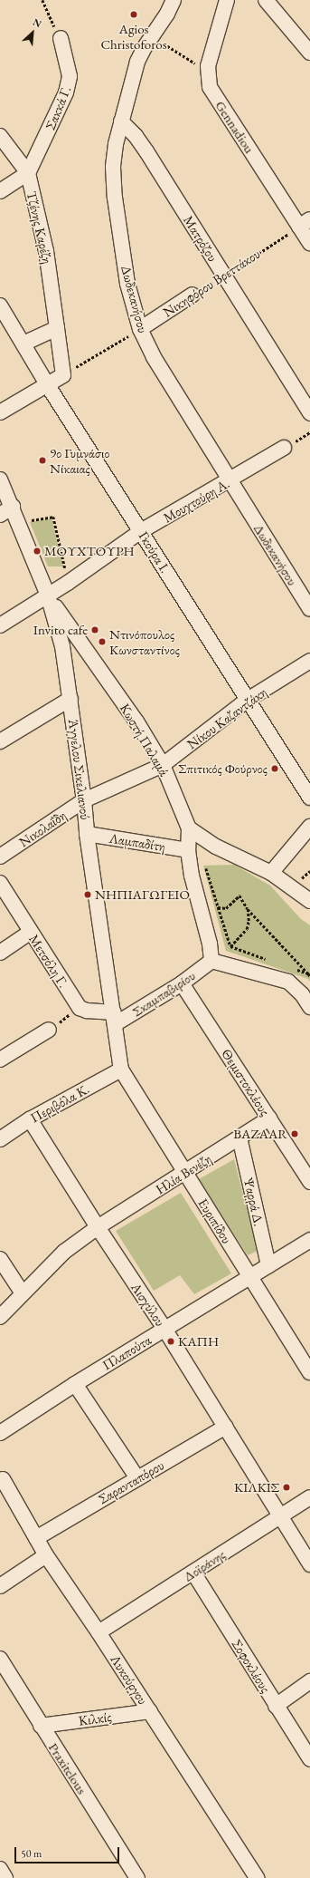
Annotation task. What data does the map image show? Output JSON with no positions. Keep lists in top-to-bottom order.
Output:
{
  "streets": {
    "street": [
      "Σακκά Γ.",
      "Gennadiou",
      "Τζένης Καρέζη",
      "Ματρόζου",
      "Νικηφόρου Βρεττάκου",
      "Δωδεκανήσου",
      "Μουχτούρη Α.",
      "Γκούρα Ι.",
      "Νίκου Καζαντζάκη",
      "Κωστή Παλαμά",
      "Άγγελου Σικελιανού",
      "Νικολαΐδη",
      "Λαμπαδίτη",
      "Μετσόλη Γ.",
      "Σκαμπαβιρίου",
      "Θεμιστοκλέους",
      "Περιβόλα Κ.",
      "Ηλία Βενέζη",
      "Ψαρρά Δ.",
      "Ευριπίδου",
      "Αισχύλου",
      "Πλαπούτα",
      "Σαρανταπόρου",
      "Δοϊράνης",
      "Σοφοκλέους",
      "Λυκούργου",
      "Κιλκίς",
      "Praxitelous"
    ]
  },
  "crossings": [
    ["Σακκά Γ.", "Τζένης Καρέζη"],
    ["Gennadiou", "Νικηφόρου Βρεττάκου"],
    ["Ματρόζου", "Νικηφόρου Βρεττάκου"],
    ["Ματρόζου", "Δωδεκανήσου"],
    ["Νικηφόρου Βρεττάκου", "Δωδεκανήσου"],
    ["Δωδεκανήσου", "Μουχτούρη Α."],
    ["Μουχτούρη Α.", "Γκούρα Ι."],
    ["Μουχτούρη Α.", "Κωστή Παλαμά"],
    ["Μουχτούρη Α.", "Άγγελου Σικελιανού"],
    ["Γκούρα Ι.", "Νίκου Καζαντζάκη"],
    ["Νίκου Καζαντζάκη", "Κωστή Παλαμά"],
    ["Νίκου Καζαντζάκη", "Άγγελου Σικελιανού"],
    ["Νίκου Καζαντζάκη", "Νικολαΐδη"],
    ["Κωστή Παλαμά", "Άγγελου Σικελιανού"],
    ["Κωστή Παλαμά", "Λαμπαδίτη"],
    ["Κωστή Παλαμά", "Σκαμπαβιρίου"],
    ["Άγγελου Σικελιανού", "Νικολαΐδη"],
    ["Άγγελου Σικελιανού", "Λαμπαδίτη"],
    ["Άγγελου Σικελιανού", "Σκαμπαβιρίου"],
    ["Άγγελου Σικελιανού", "Περιβόλα Κ."],
    ["Άγγελου Σικελιανού", "Ευριπίδου"],
    ["Σκαμπαβιρίου", "Θεμιστοκλέους"],
    ["Θεμιστοκλέους", "Ηλία Βενέζη"],
    ["Περιβόλα Κ.", "Ευριπίδου"],
    ["Περιβόλα Κ.", "Αισχύλου"],
    ["Ηλία Βενέζη", "Ψαρρά Δ."],
    ["Ηλία Βενέζη", "Ευριπίδου"],
    ["Ηλία Βενέζη", "Αισχύλου"],
    ["Ψαρρά Δ.", "Πλαπούτα"],
    ["Ευριπίδου", "Πλαπούτα"],
    ["Αισχύλου", "Πλαπούτα"],
    ["Αισχύλου", "Σαρανταπόρου"],
    ["Αισχύλου", "Δοϊράνης"],
    ["Σαρανταπόρου", "Λυκούργου"],
    ["Δοϊράνης", "Σοφοκλέους"],
    ["Δοϊράνης", "Λυκούργου"],
    ["Λυκούργου", "Κιλκίς"],
    ["Κιλκίς", "Praxitelous"]
  ],
  "places": [
    "Agios Christoforos",
    "9ο Γυμνάσιο Νίκαιας",
    "ΜΟΥΧΤΟΥΡΗ",
    "Invito cafe",
    "Ντινόπουλος Κωνσταντίνος",
    "Σπιτικός Φούρνος",
    "ΝΗΠΙΑΓΩΓΕΙΟ",
    "BAZAAR",
    "ΚΑΠΗ",
    "ΚΙΛΚΙΣ"
  ],
  "scale_bar": "50 m",
  "north": "top right"
}
